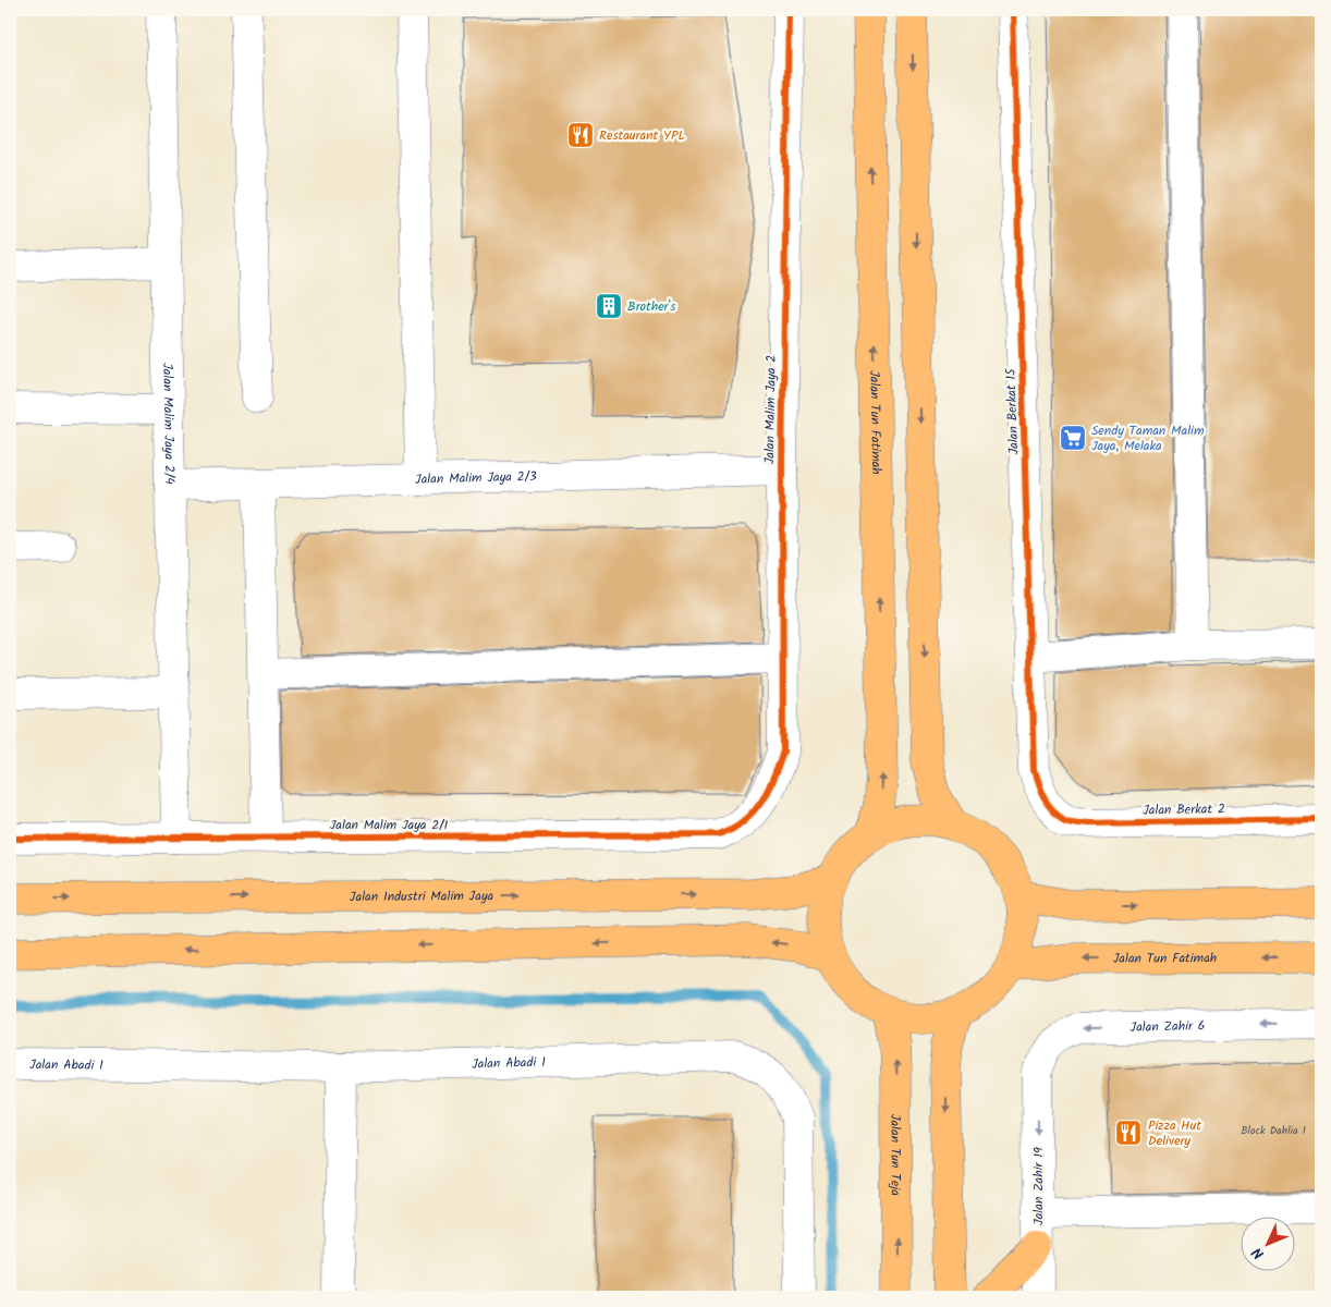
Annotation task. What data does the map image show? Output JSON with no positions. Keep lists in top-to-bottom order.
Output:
{
  "streets": {
    "main road": ["Jalan Tun Fatimah", "Jalan Industri Malim Jaya", "Jalan Tun Teja"],
    "street": [
      "Jalan Malim Jaya 2",
      "Jalan Berkat 15",
      "Jalan Malim Jaya 2/4",
      "Jalan Malim Jaya 2/3",
      "Jalan Berkat 2",
      "Jalan Malim Jaya 2/1",
      "Jalan Zahir 6",
      "Jalan Abadi 1",
      "Jalan Zahir 19"
    ]
  },
  "crossings": [
    ["Jalan Malim Jaya 2", "Jalan Malim Jaya 2/3"],
    ["Jalan Malim Jaya 2", "Jalan Malim Jaya 2/1"],
    ["Jalan Berkat 15", "Jalan Berkat 2"],
    ["Jalan Malim Jaya 2/4", "Jalan Malim Jaya 2/3"],
    ["Jalan Malim Jaya 2/4", "Jalan Malim Jaya 2/1"],
    ["Jalan Zahir 6", "Jalan Zahir 19"]
  ],
  "one_way": ["Jalan Zahir 6", "Jalan Zahir 19"],
  "places": {
    "restaurant": ["Restaurant YPL", "Pizza Hut Delivery"],
    "building": ["Brother's"],
    "supermarket": ["Sendy Taman Malim Jaya, Melaka"]
  },
  "house_numbers": ["Block Dahlia 1"],
  "north": "bottom left"
}
